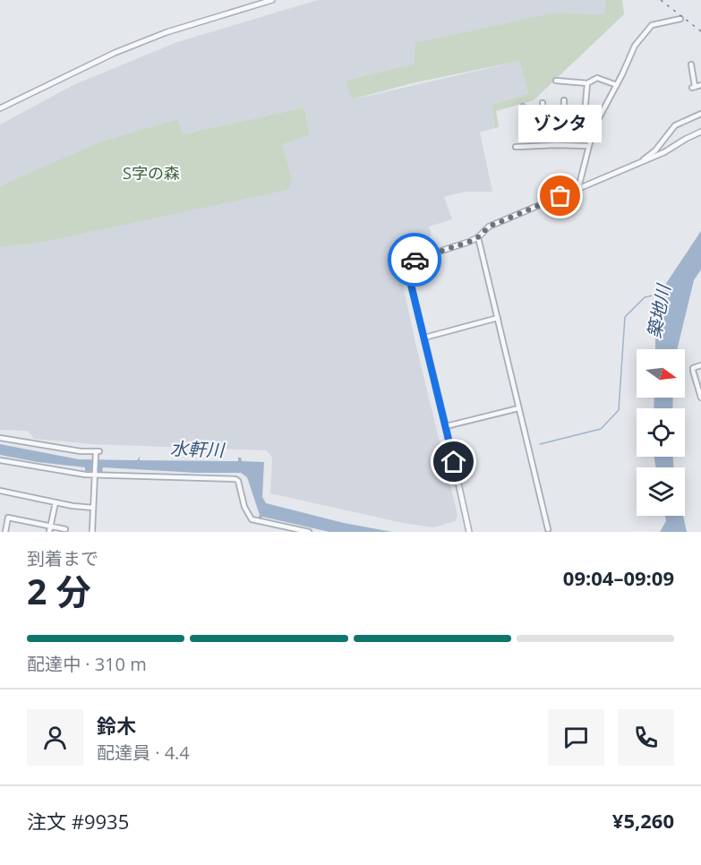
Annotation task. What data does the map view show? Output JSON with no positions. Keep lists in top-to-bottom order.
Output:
{
  "water": ["築地川", "水軒川"],
  "parks": ["S字の森"],
  "places": ["ゾンタ"],
  "north": "right",
  "page": {
    "bubble": "ゾンタ",
    "heading": ["2 分", "到着まで", "09:04–09:09"],
    "panel": [
      "鈴木",
      "配達員 · 4.4",
      "注文 #9935",
      "¥5,260"
    ],
    "bar": "配達中 · 310 m"
  }
}
